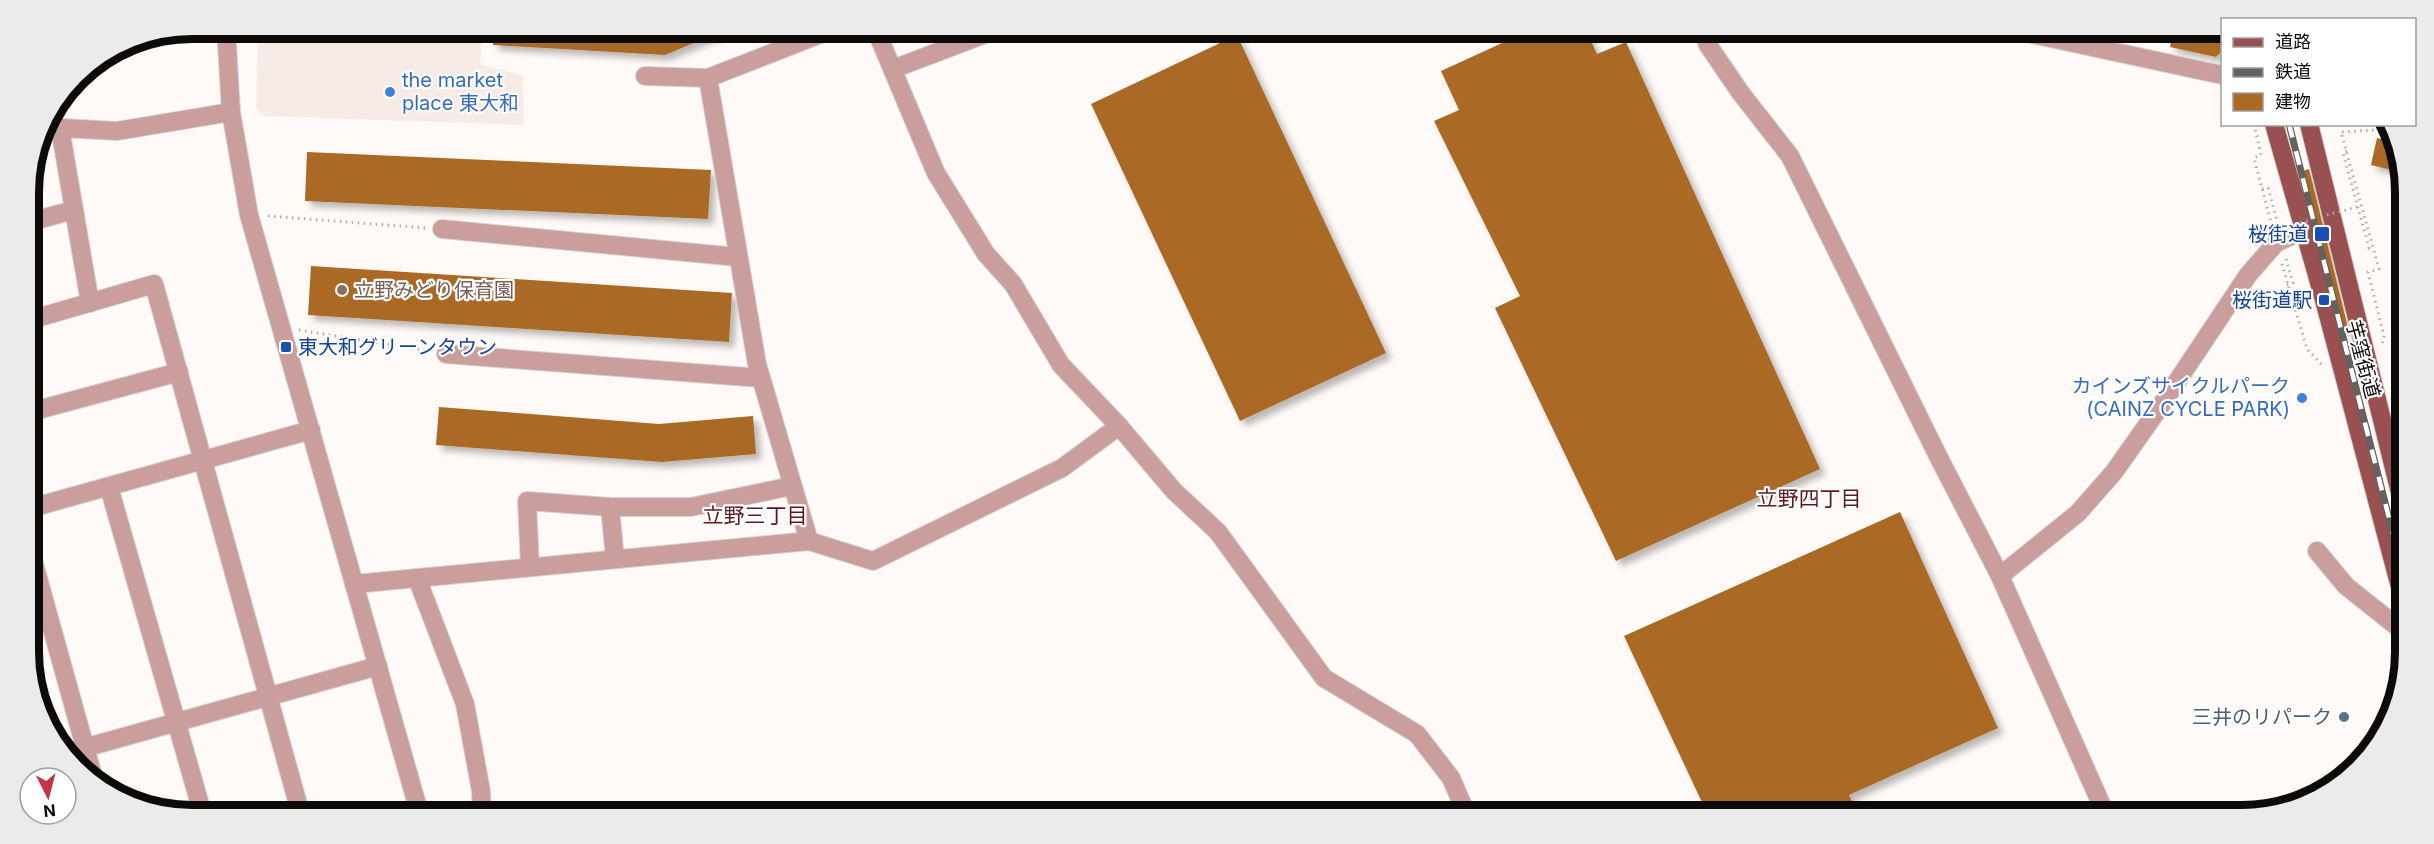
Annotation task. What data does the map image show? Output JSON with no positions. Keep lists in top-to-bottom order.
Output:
{
  "streets": {
    "main road": ["芋窪街道"]
  },
  "districts": ["立野四丁目", "立野三丁目"],
  "places": {
    "other": [
      "the market place 東大和",
      "立野みどり保育園",
      "カインズサイクルパーク (CAINZ CYCLE PARK)",
      "三井のリパーク"
    ],
    "transit": ["桜街道", "桜街道駅", "東大和グリーンタウン"]
  },
  "legend": ["道路", "鉄道", "建物"],
  "north": "bottom"
}
